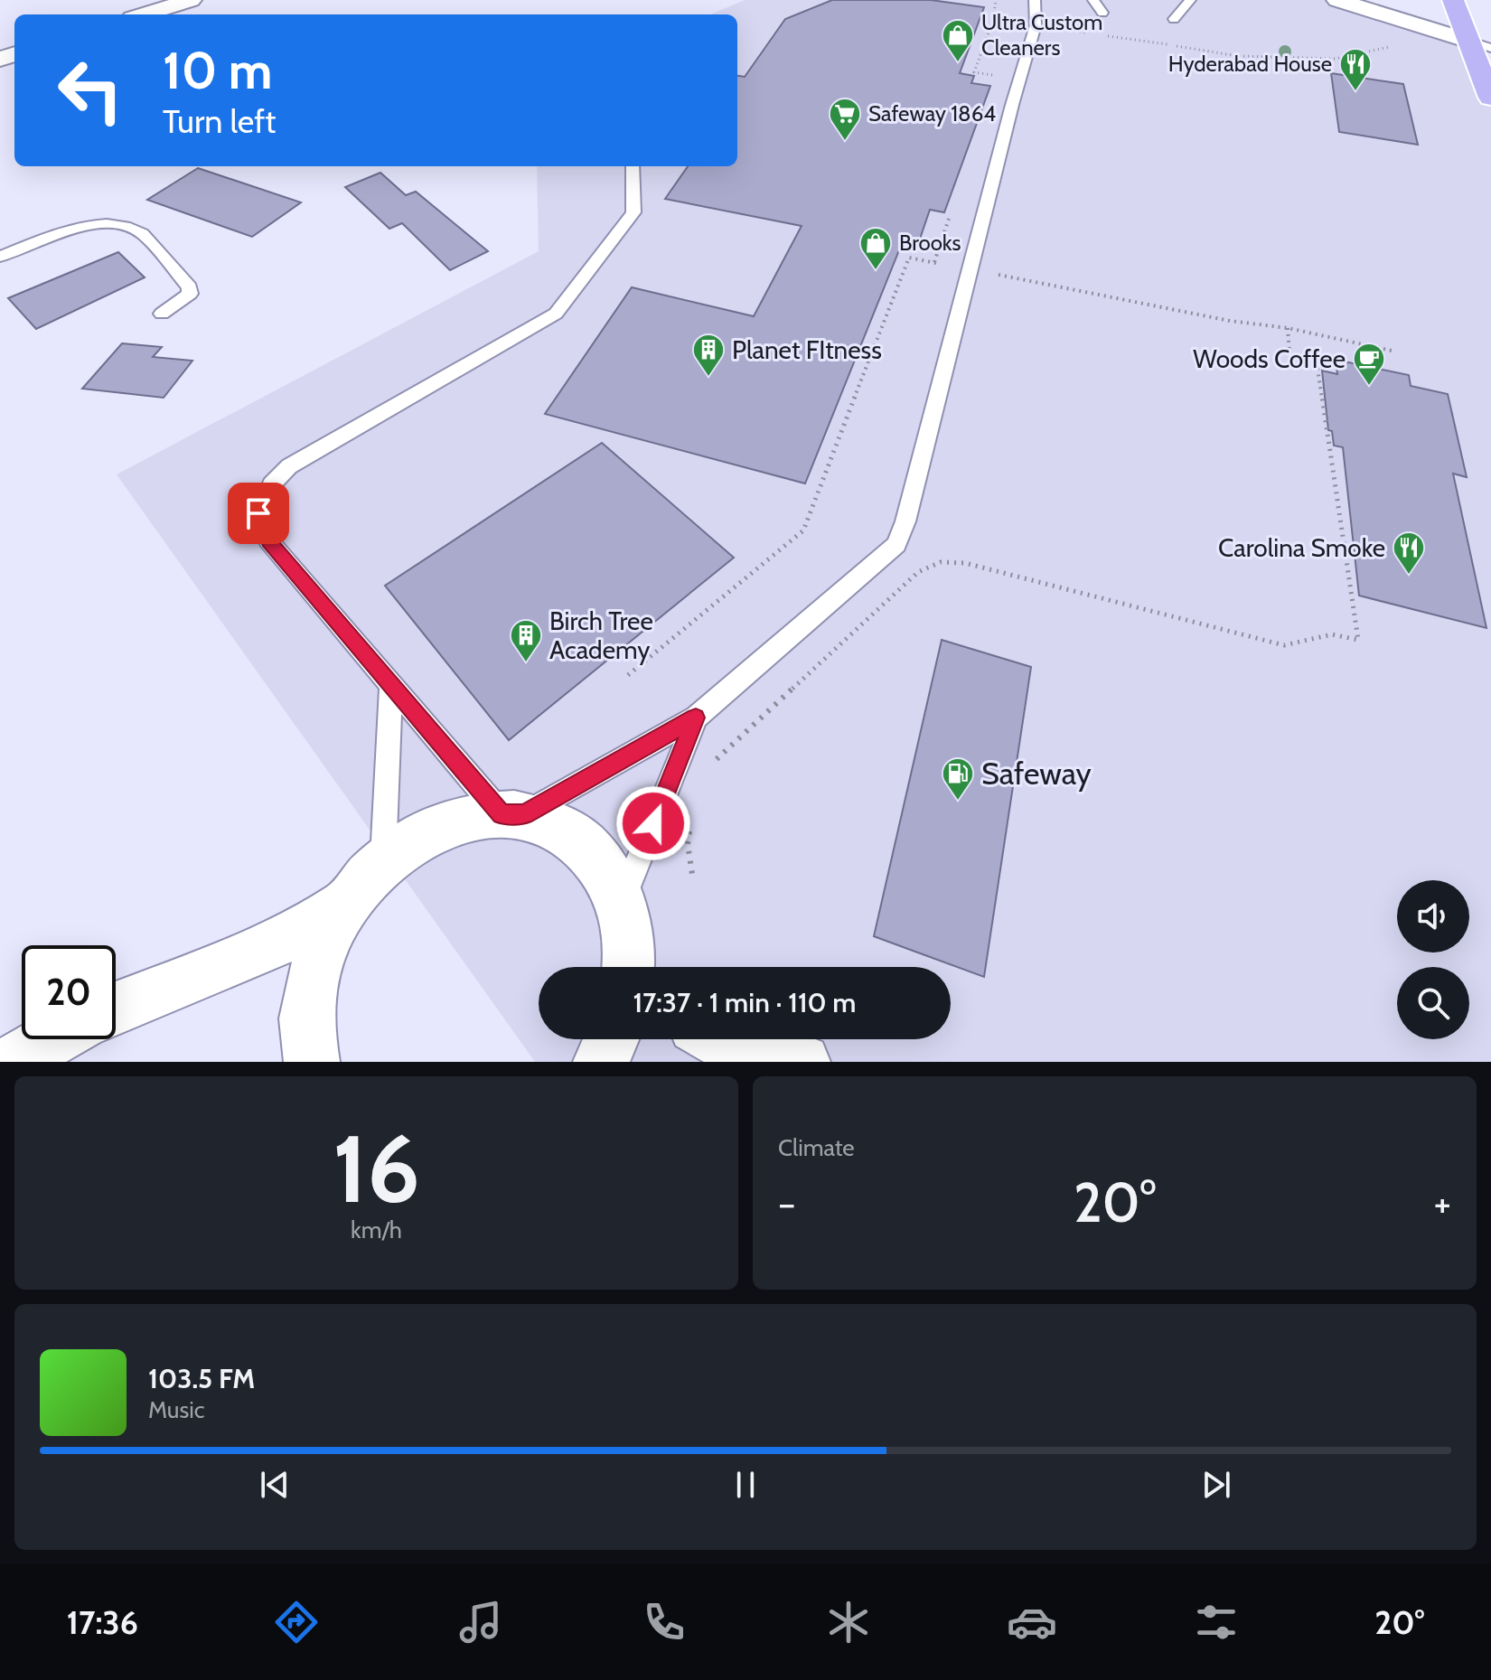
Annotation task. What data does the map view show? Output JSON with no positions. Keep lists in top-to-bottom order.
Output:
{
  "places": {
    "shop": ["Ultra Custom Cleaners", "Brooks"],
    "restaurant": ["Hyderabad House", "Carolina Smoke"],
    "supermarket": ["Safeway 1864"],
    "building": ["Planet FItness", "Birch Tree Academy"],
    "cafe": ["Woods Coffee"],
    "fuel station": ["Safeway"]
  },
  "page": {
    "turn": ["10 m", "Turn left"],
    "limit": "20",
    "trip": "17:37 · 1 min · 110 m",
    "tile": [
      ["16", "km/h"],
      "Climate"
    ],
    "heat": ["−", "20°", "+"],
    "song": ["103.5 FM", "Music"],
    "tabs": ["17:36", "20°"]
  }
}
